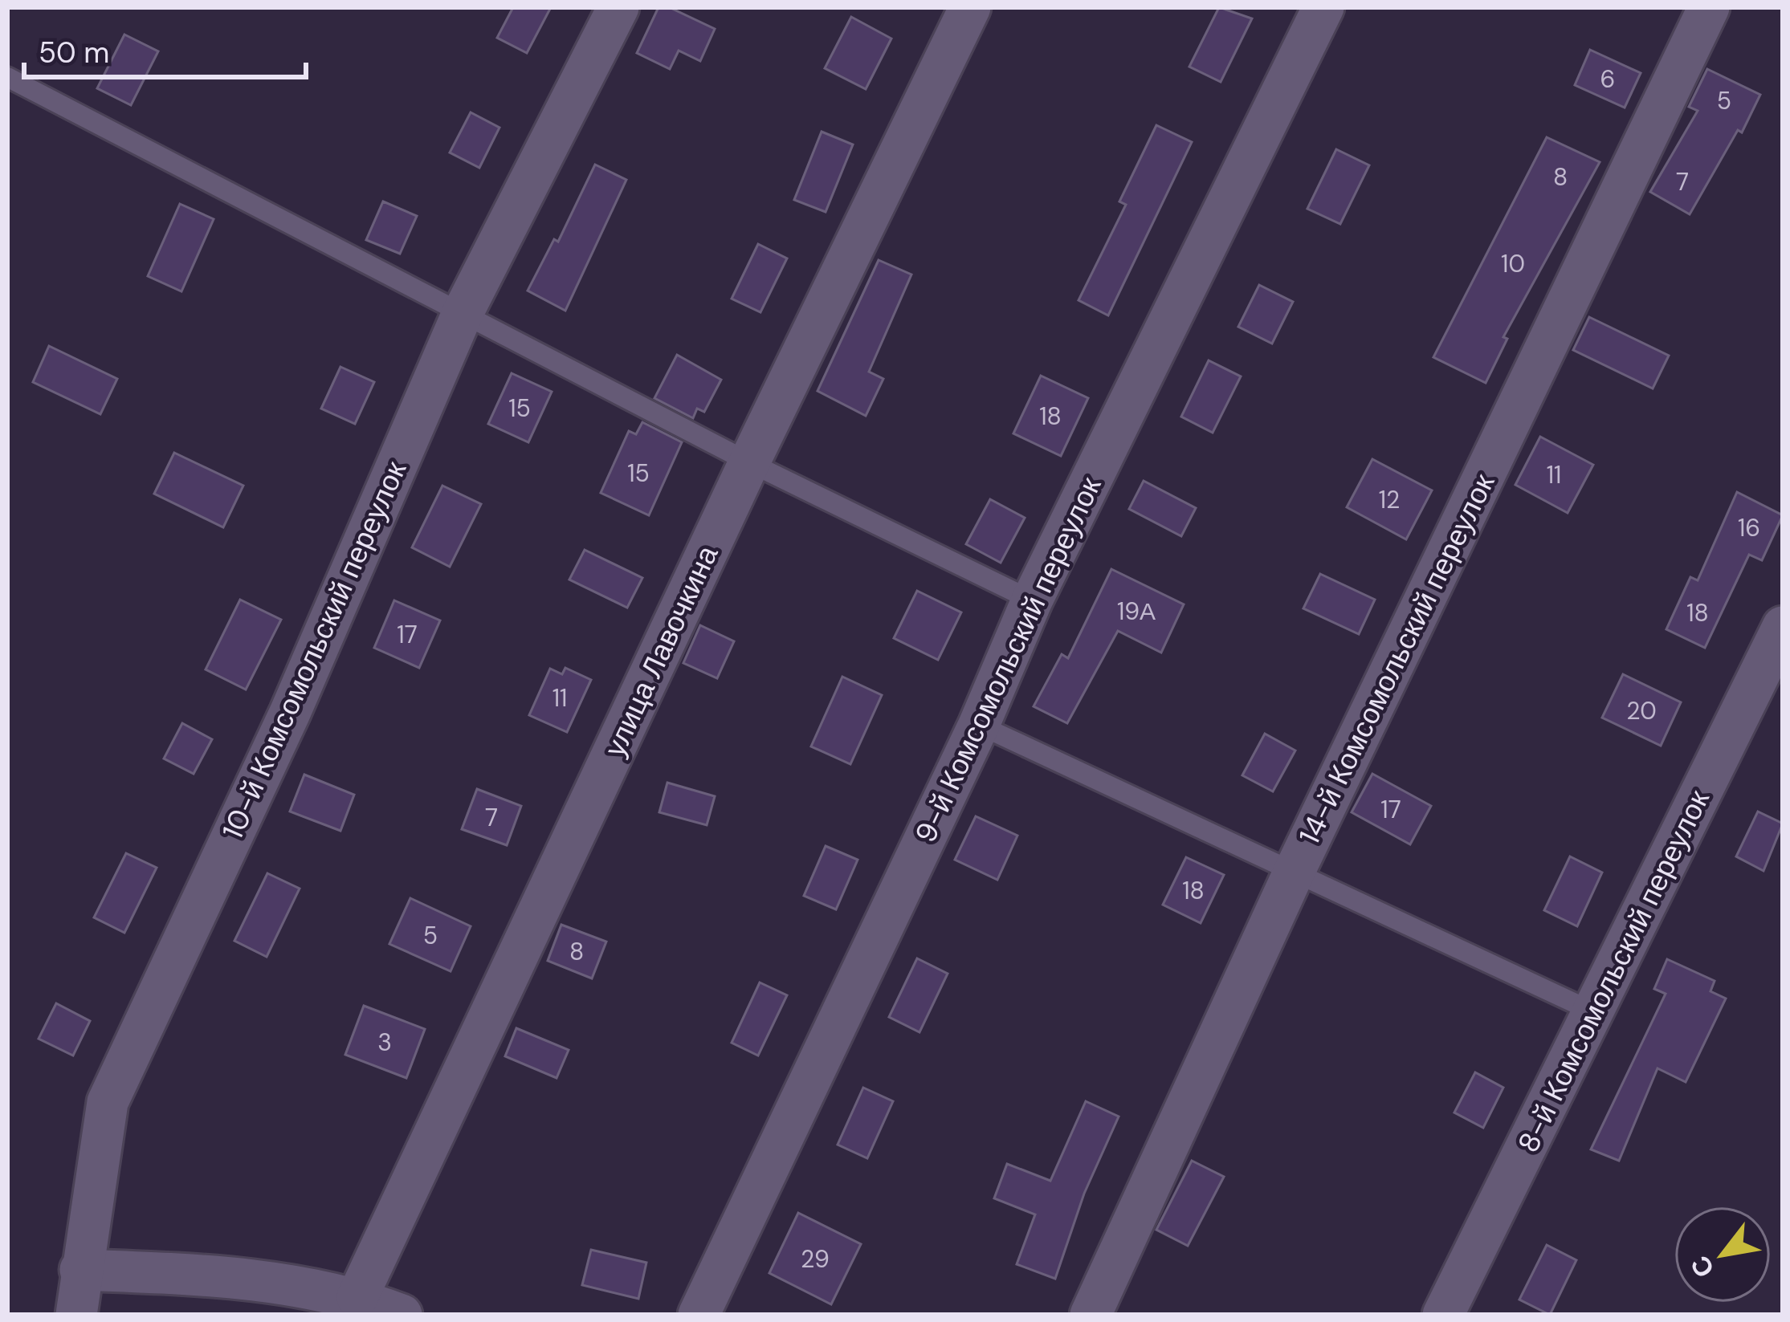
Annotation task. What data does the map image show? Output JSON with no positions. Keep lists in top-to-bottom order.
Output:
{
  "streets": {
    "street": [
      "10-й Комсомольский переулок",
      "улица Лавочкина",
      "14-й Комсомольский переулок",
      "9-й Комсомольский переулок",
      "8-й Комсомольский переулок"
    ]
  },
  "house_numbers": [
    "6",
    "5",
    "8",
    "7",
    "10",
    "15",
    "18",
    "15",
    "11",
    "12",
    "16",
    "19А",
    "18",
    "17",
    "11",
    "20",
    "17",
    "7",
    "18",
    "5",
    "8",
    "3",
    "29"
  ],
  "scale_bar": "50 m",
  "north": "bottom left"
}
